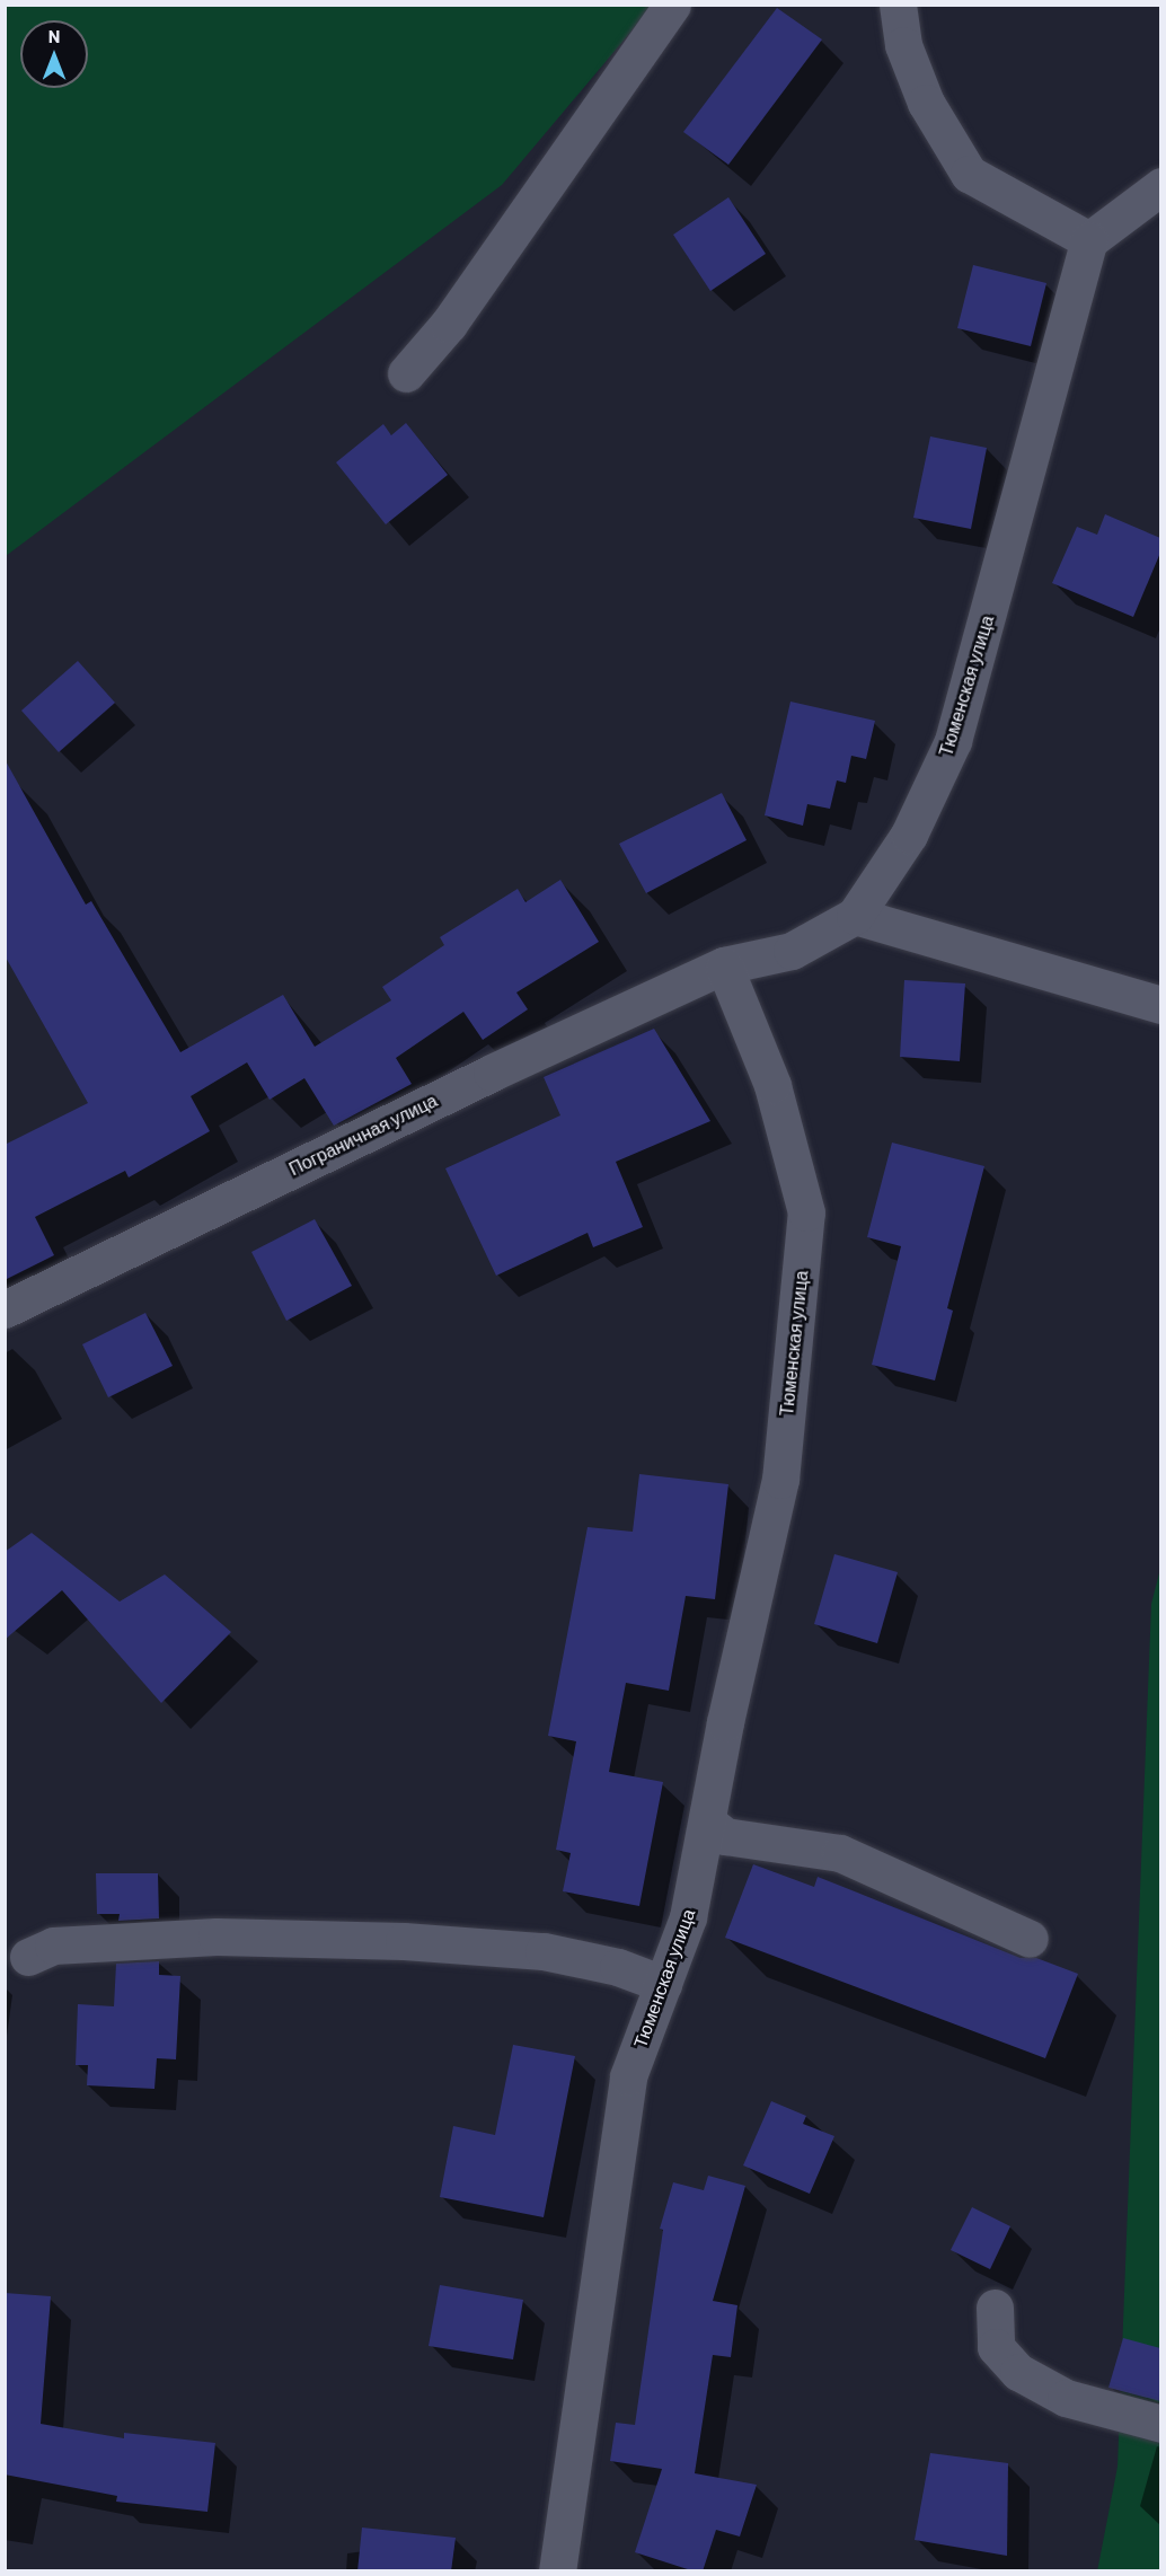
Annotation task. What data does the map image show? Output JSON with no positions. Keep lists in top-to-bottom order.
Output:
{
  "streets": {
    "street": ["Тюменская улица", "Пограничная улица"]
  },
  "crossings": [
    ["Тюменская улица", "Пограничная улица"]
  ],
  "north": "top"
}
